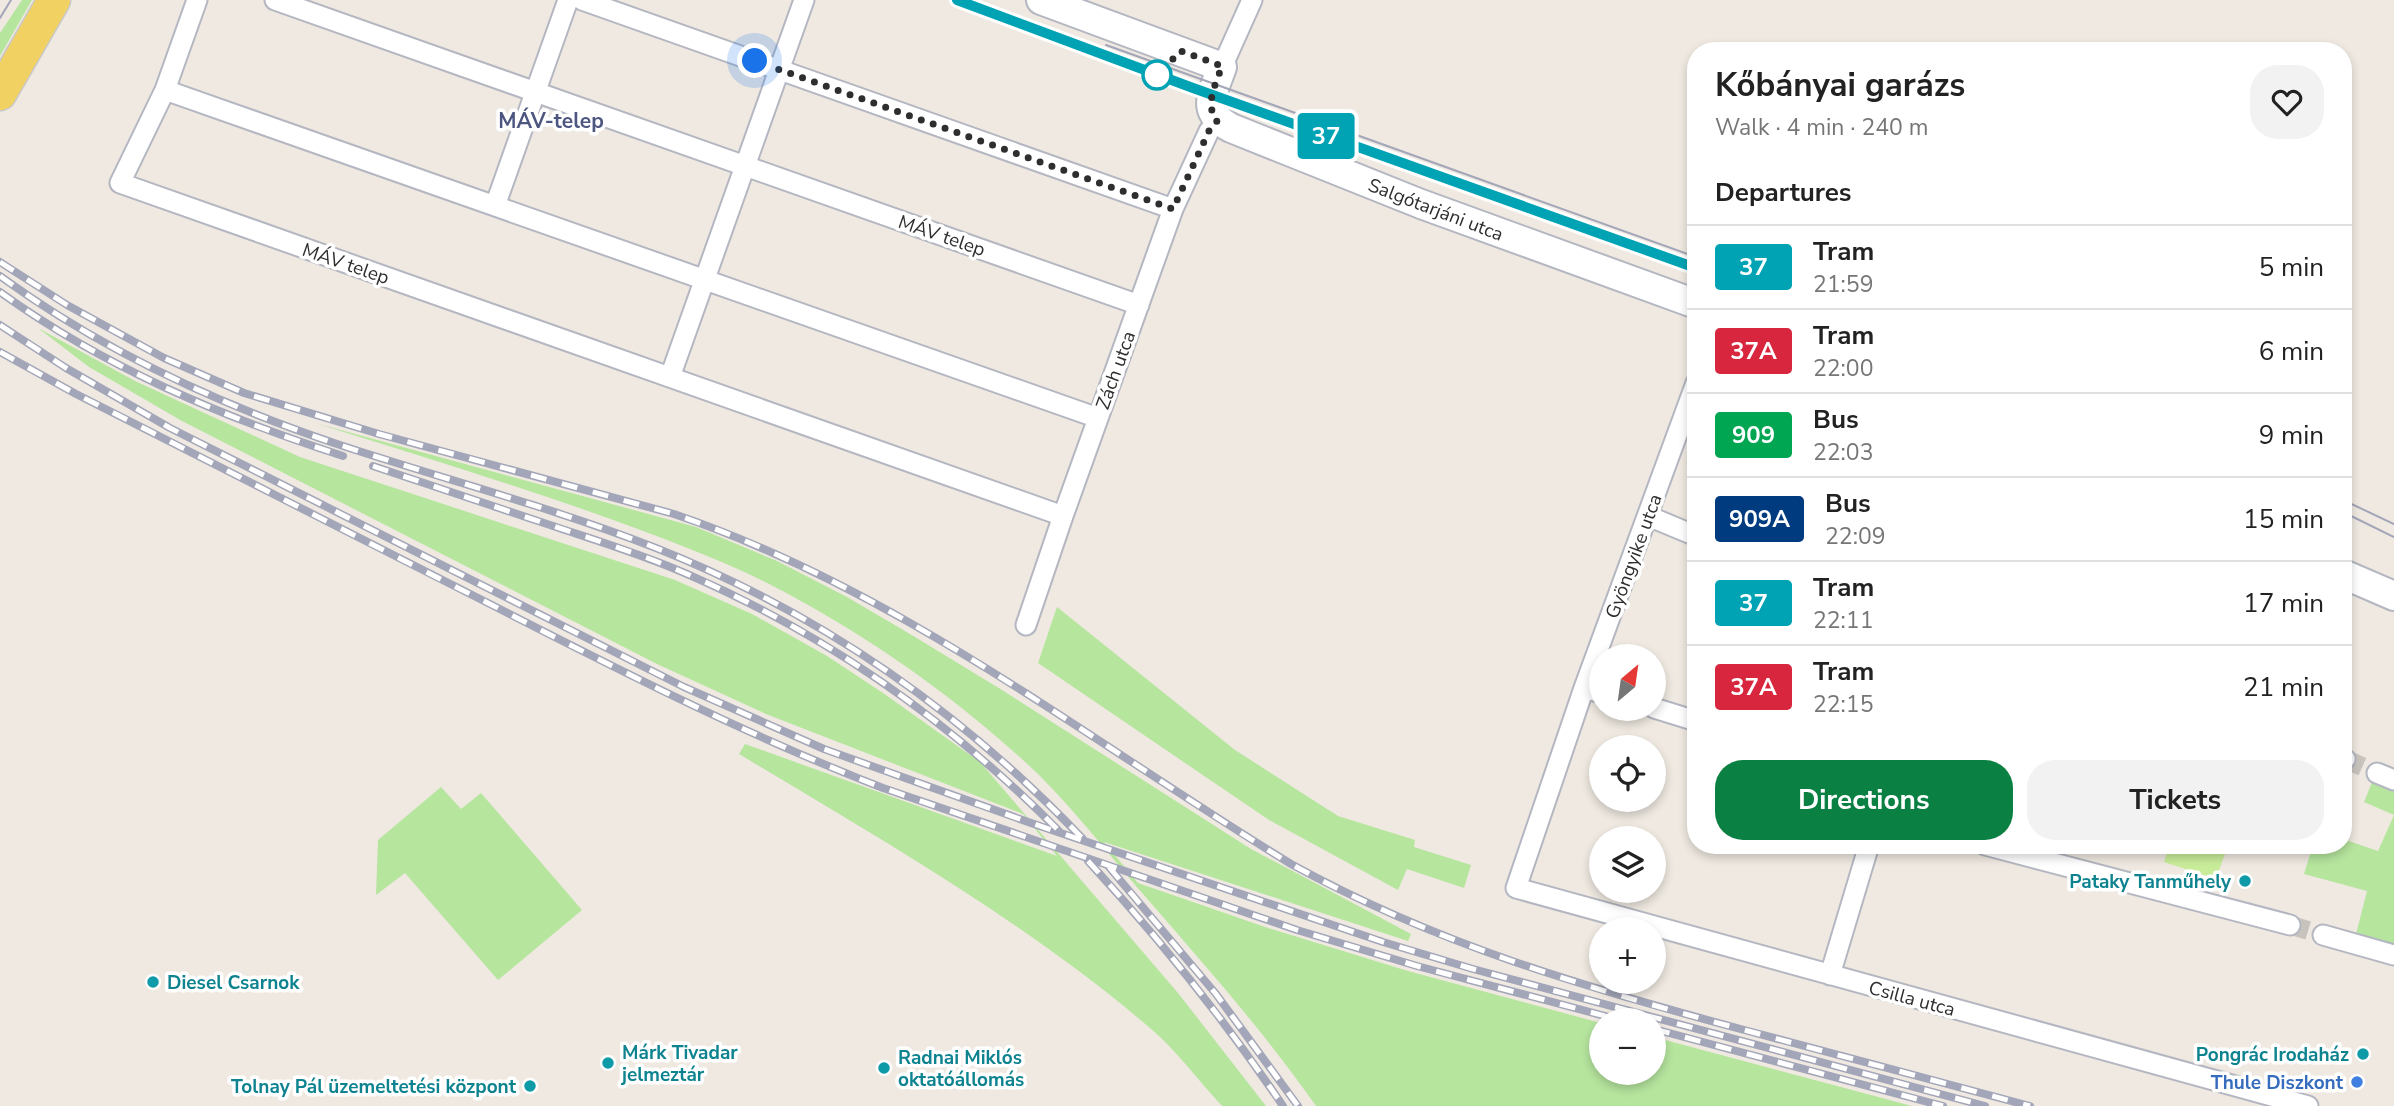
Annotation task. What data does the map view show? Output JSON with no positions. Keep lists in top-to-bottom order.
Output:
{
  "streets": {
    "street": [
      "Salgótarjáni utca",
      "MÁV telep",
      "Zách utca",
      "Gyöngyike utca",
      "Csilla utca"
    ]
  },
  "crossings": [
    ["Salgótarjáni utca", "Zách utca"],
    ["MÁV telep", "Zách utca"],
    ["Gyöngyike utca", "Csilla utca"]
  ],
  "districts": ["MÁV-telep"],
  "places": [
    "Pataky Tanműhely",
    "Diesel Csarnok",
    "Pongrác Irodaház",
    "Márk Tivadar jelmeztár",
    "Radnai Miklós oktatóállomás",
    "Thule Diszkont",
    "Tolnay Pál üzemeltetési központ"
  ],
  "lines": ["tram line 37"],
  "north": "top right",
  "page": {
    "on_map": "37",
    "heading": [
      ["Kőbányai garázs", "Walk · 4 min · 240 m"],
      "Departures"
    ],
    "list": [
      {
        "mark": "37",
        "name": "Tram",
        "note": "21:59",
        "value": "5 min"
      },
      {
        "mark": "37A",
        "name": "Tram",
        "note": "22:00",
        "value": "6 min"
      },
      {
        "mark": "909",
        "name": "Bus",
        "note": "22:03",
        "value": "9 min"
      },
      {
        "mark": "909A",
        "name": "Bus",
        "note": "22:09",
        "value": "15 min"
      },
      {
        "mark": "37",
        "name": "Tram",
        "note": "22:11",
        "value": "17 min"
      },
      {
        "mark": "37A",
        "name": "Tram",
        "note": "22:15",
        "value": "21 min"
      }
    ],
    "map_buttons": ["+", "−"],
    "buttons": ["Directions", "Tickets"]
  }
}
